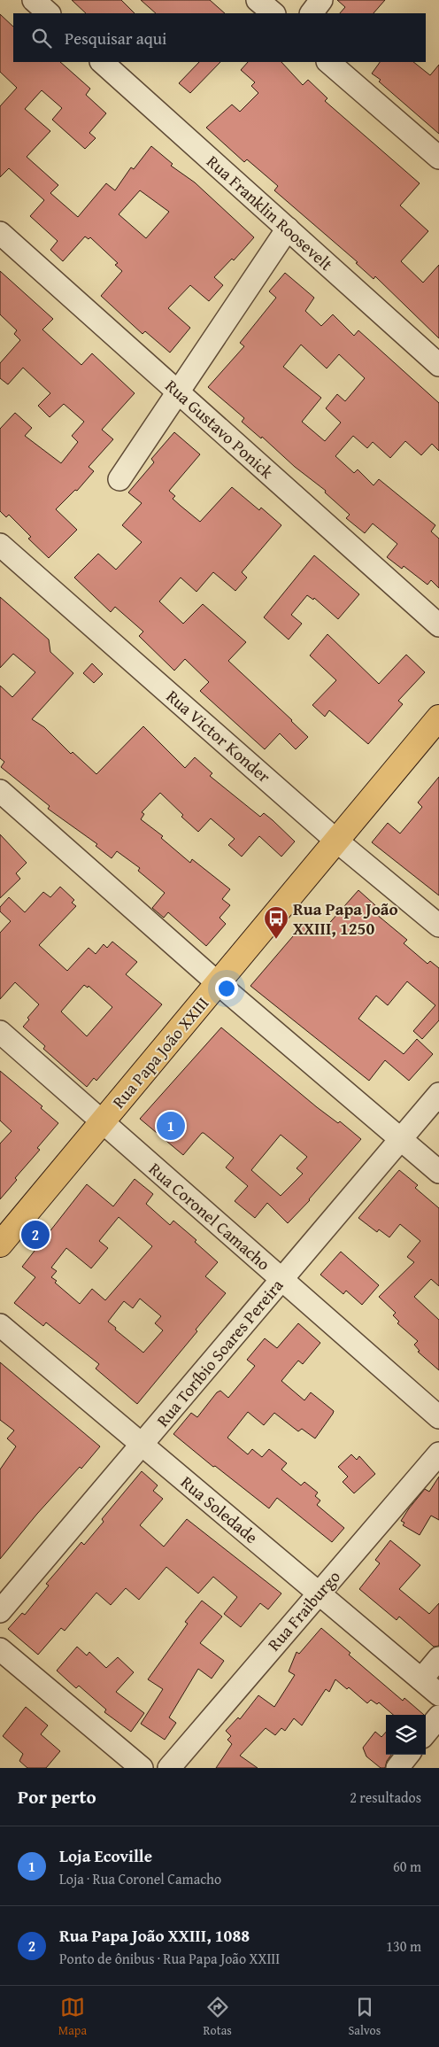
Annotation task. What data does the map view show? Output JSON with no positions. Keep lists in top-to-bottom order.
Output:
{
  "streets": {
    "main road": ["Rua Papa João XXIII"],
    "street": [
      "Rua Franklin Roosevelt",
      "Rua Gustavo Ponick",
      "Rua Victor Konder",
      "Rua Coronel Camacho",
      "Rua Toríbio Soares Pereira",
      "Rua Soledade",
      "Rua Fraiburgo"
    ]
  },
  "crossings": [
    ["Rua Victor Konder", "Rua Papa João XXIII"],
    ["Rua Papa João XXIII", "Rua Coronel Camacho"],
    ["Rua Coronel Camacho", "Rua Toríbio Soares Pereira"],
    ["Rua Toríbio Soares Pereira", "Rua Soledade"],
    ["Rua Soledade", "Rua Fraiburgo"]
  ],
  "places": {
    "bus stop": ["Rua Papa João XXIII, 1250"]
  },
  "page": {
    "search": "Pesquisar aqui",
    "pins": ["1", "2"],
    "heading": ["Por perto", "2 resultados"],
    "list": [
      {
        "mark": "1",
        "name": "Loja Ecoville",
        "note": "Loja · Rua Coronel Camacho",
        "value": "60 m"
      },
      {
        "mark": "2",
        "name": "Rua Papa João XXIII, 1088",
        "note": "Ponto de ônibus · Rua Papa João XXIII",
        "value": "130 m"
      }
    ],
    "nav": ["Mapa", "Rotas", "Salvos"]
  }
}
